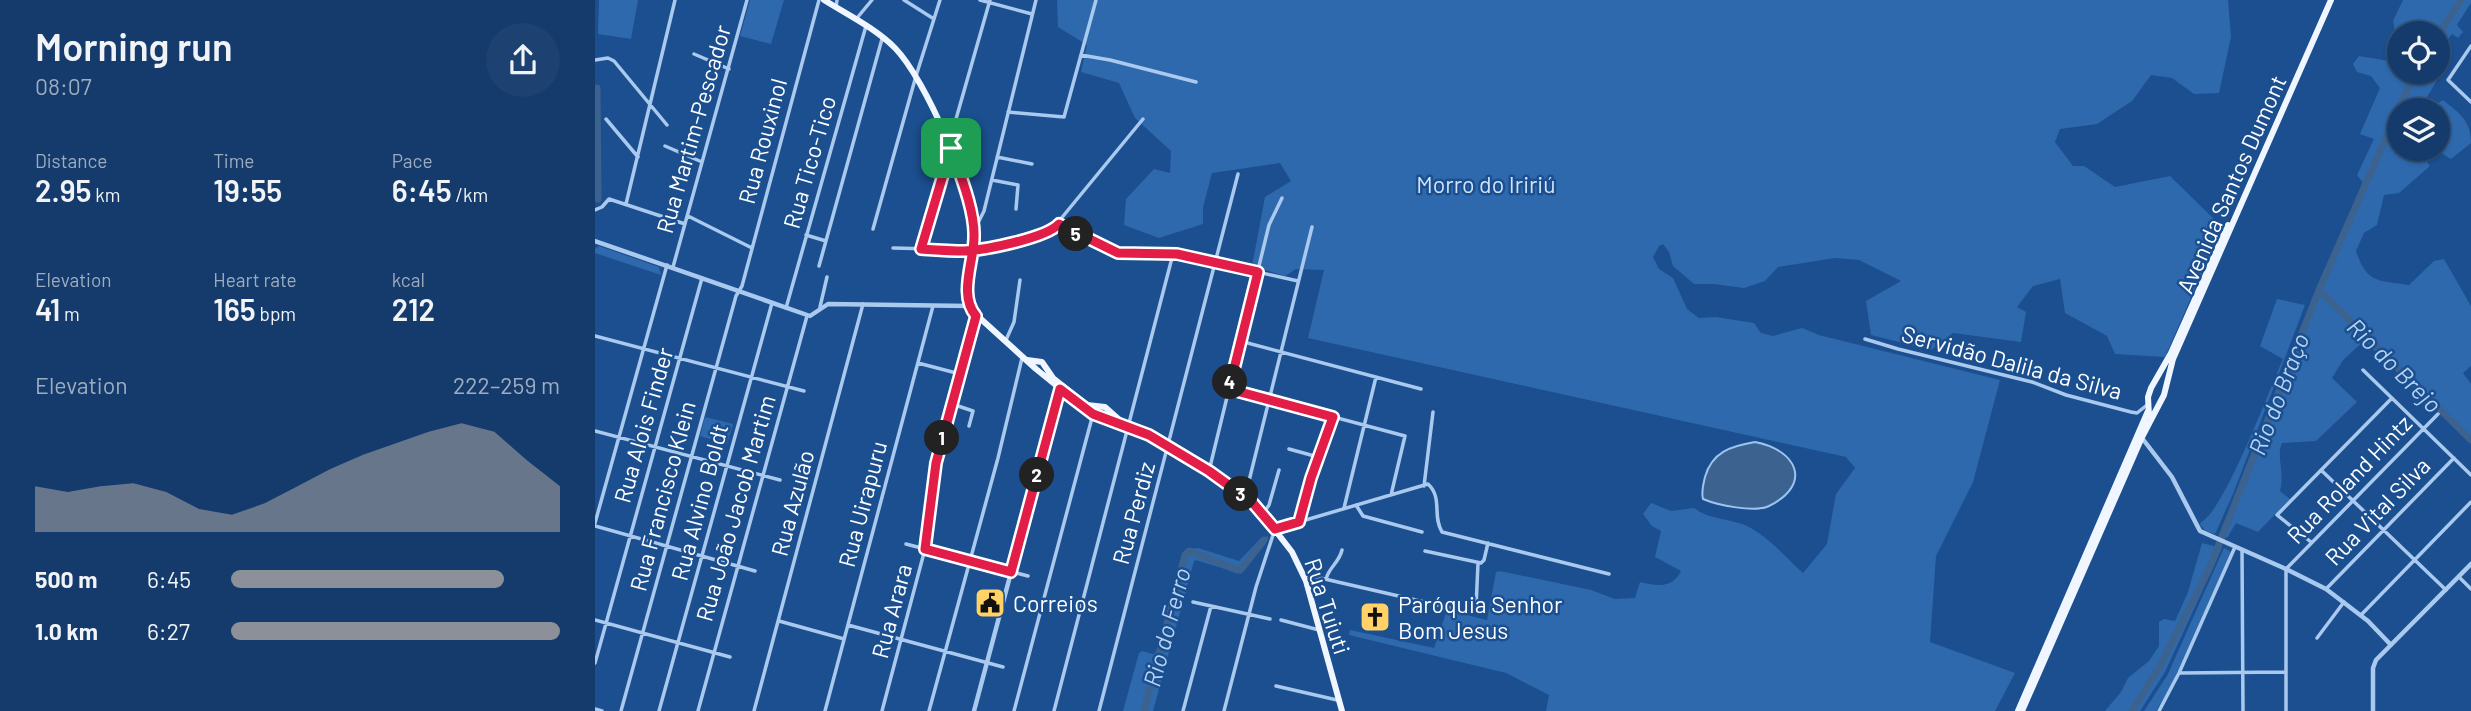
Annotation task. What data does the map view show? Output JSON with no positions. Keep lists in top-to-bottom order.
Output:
{
  "streets": {
    "main road": ["Avenida Santos Dumont", "Rua Tuiuti"],
    "street": [
      "Rua Martim-Pescador",
      "Rua Rouxinol",
      "Rua Tico-Tico",
      "Servidão Dalila da Silva",
      "Rua Alois Finder",
      "Rua Roland Hintz",
      "Rua Francisco Klein",
      "Rua Alvino Boldt",
      "Rua Azulão",
      "Rua Uirapuru",
      "Rua João Jacob Martim",
      "Rua Vital Silva",
      "Rua Perdiz",
      "Rua Arara"
    ]
  },
  "crossings": [
    ["Rua Rouxinol", "Rua Francisco Klein"],
    ["Avenida Santos Dumont", "Servidão Dalila da Silva"],
    ["Rua Perdiz", "Rua Tuiuti"],
    ["Rua Tuiuti", "Rua Arara"]
  ],
  "water": ["Rio do Brejo", "Rio do Braço", "Rio do Ferro"],
  "parks": ["Morro do Iririú"],
  "places": {
    "public building": ["Correios"],
    "church": ["Paróquia Senhor Bom Jesus"]
  },
  "page": {
    "heading": ["Morning run", "08:07"],
    "stats": [
      ["Distance", "2.95 km"],
      ["Time", "19:55"],
      ["Pace", "6:45 /km"],
      ["Elevation", "41 m"],
      ["Heart rate", "165 bpm"],
      ["kcal", "212"]
    ],
    "pins": [
      "5",
      "4",
      "1",
      "2",
      "3"
    ],
    "chart": ["Elevation", "222–259 m"],
    "list": [
      {
        "name": "500 m",
        "note": "6:45"
      },
      {
        "name": "1.0 km",
        "note": "6:27"
      }
    ]
  }
}
